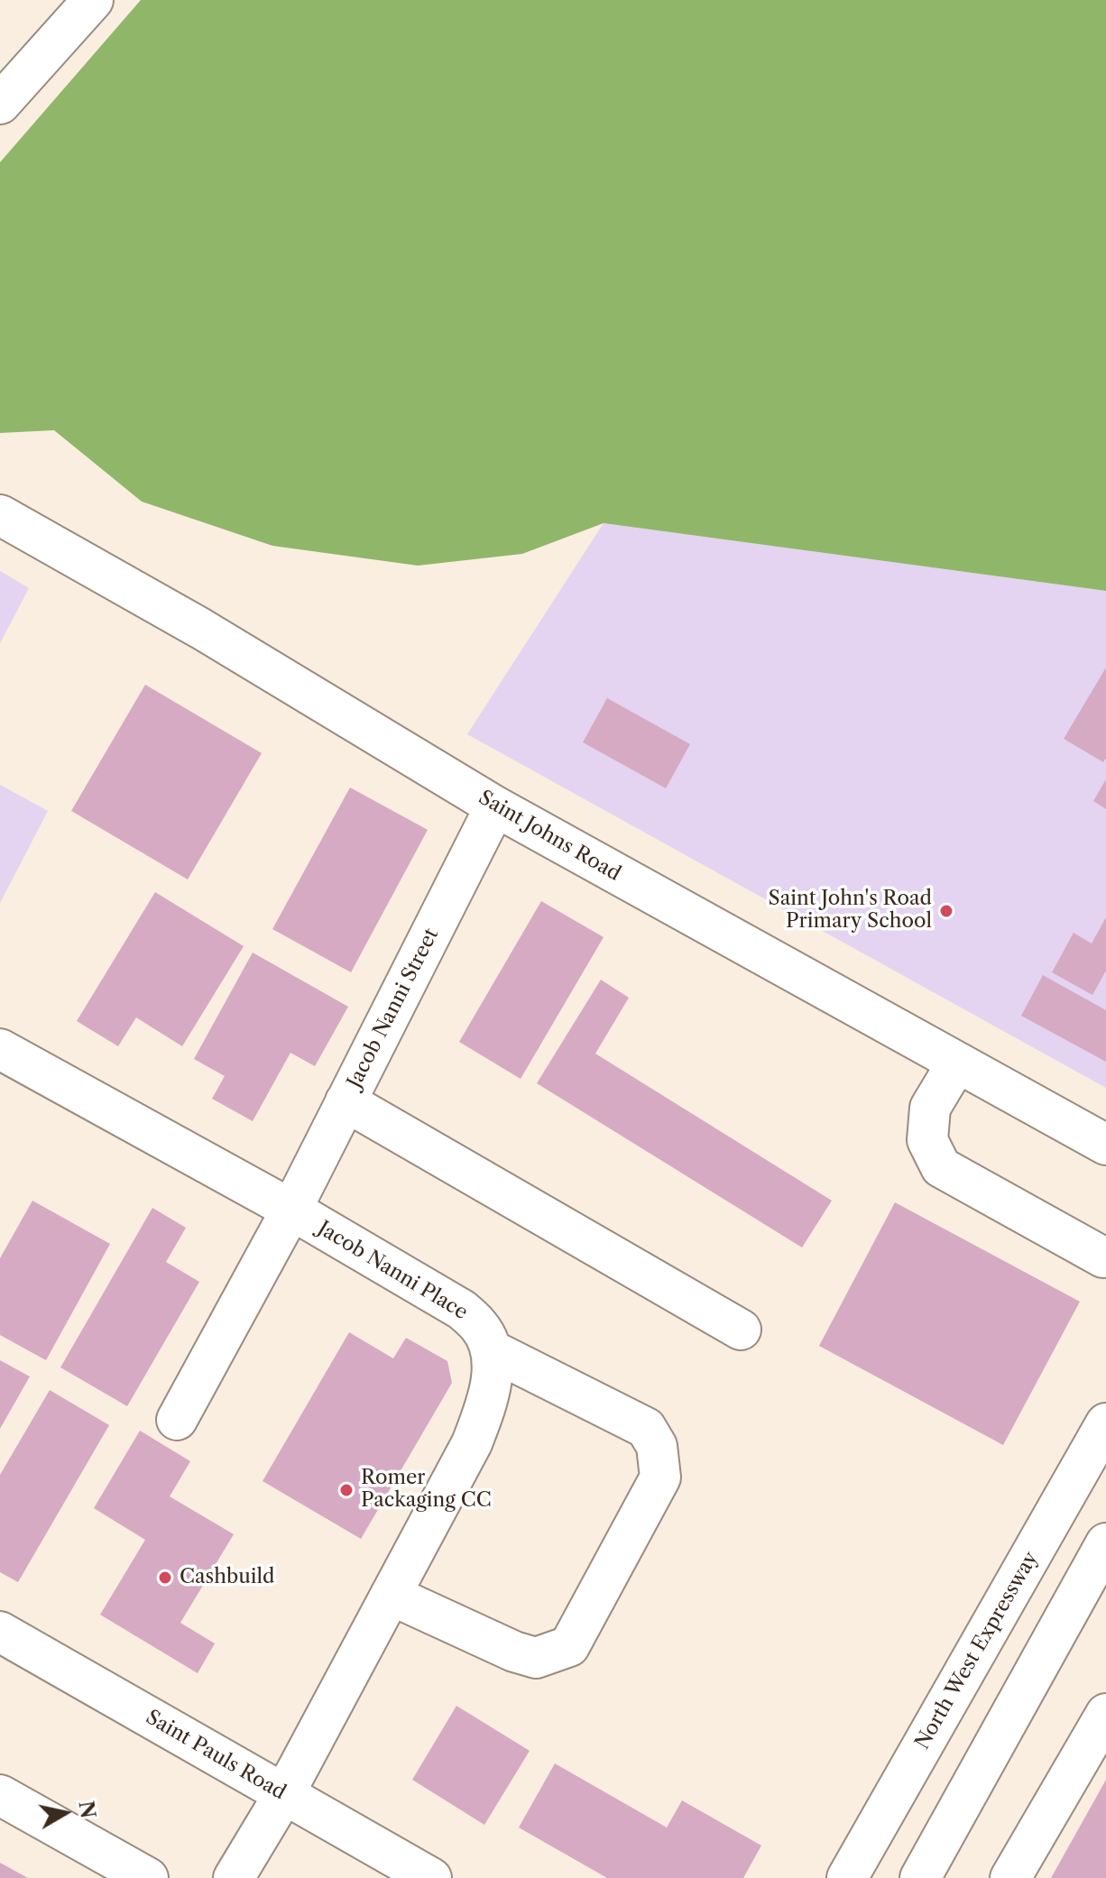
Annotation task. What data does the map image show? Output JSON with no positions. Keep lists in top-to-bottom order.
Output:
{
  "streets": {
    "street": [
      "Saint Johns Road",
      "Jacob Nanni Street",
      "Jacob Nanni Place",
      "North West Expressway",
      "Saint Pauls Road"
    ]
  },
  "crossings": [
    ["Saint Johns Road", "Jacob Nanni Street"],
    ["Jacob Nanni Street", "Jacob Nanni Place"]
  ],
  "places": ["Saint John's Road Primary School", "Romer Packaging CC", "Cashbuild"],
  "north": "right"
}
